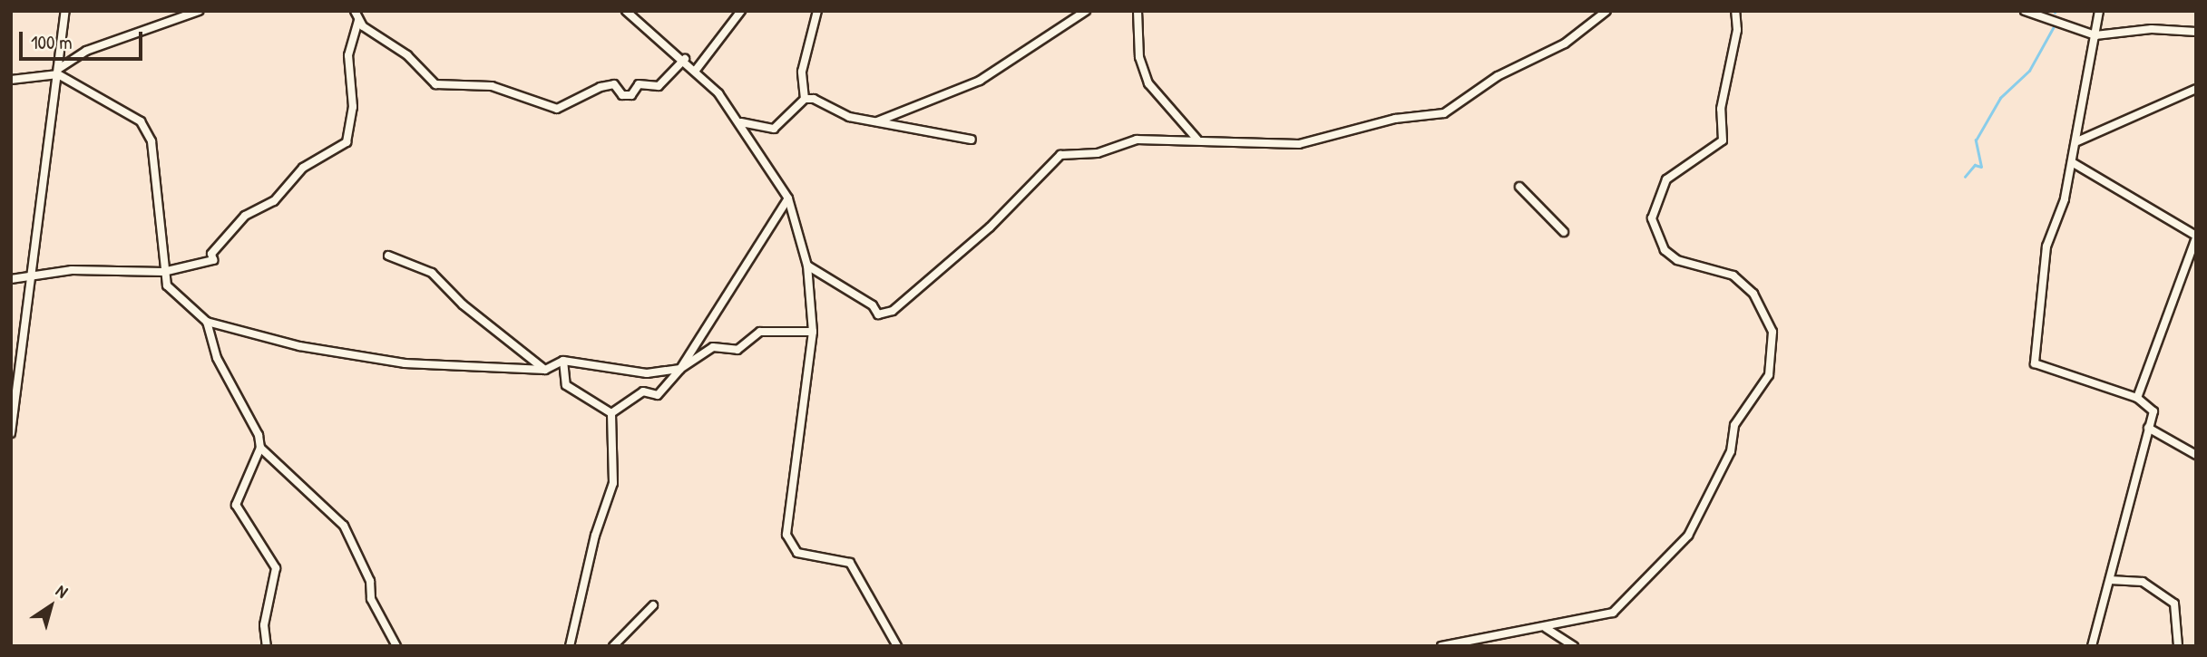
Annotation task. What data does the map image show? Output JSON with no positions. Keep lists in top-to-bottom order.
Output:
{
  "scale_bar": "100 m",
  "north": "top right"
}
